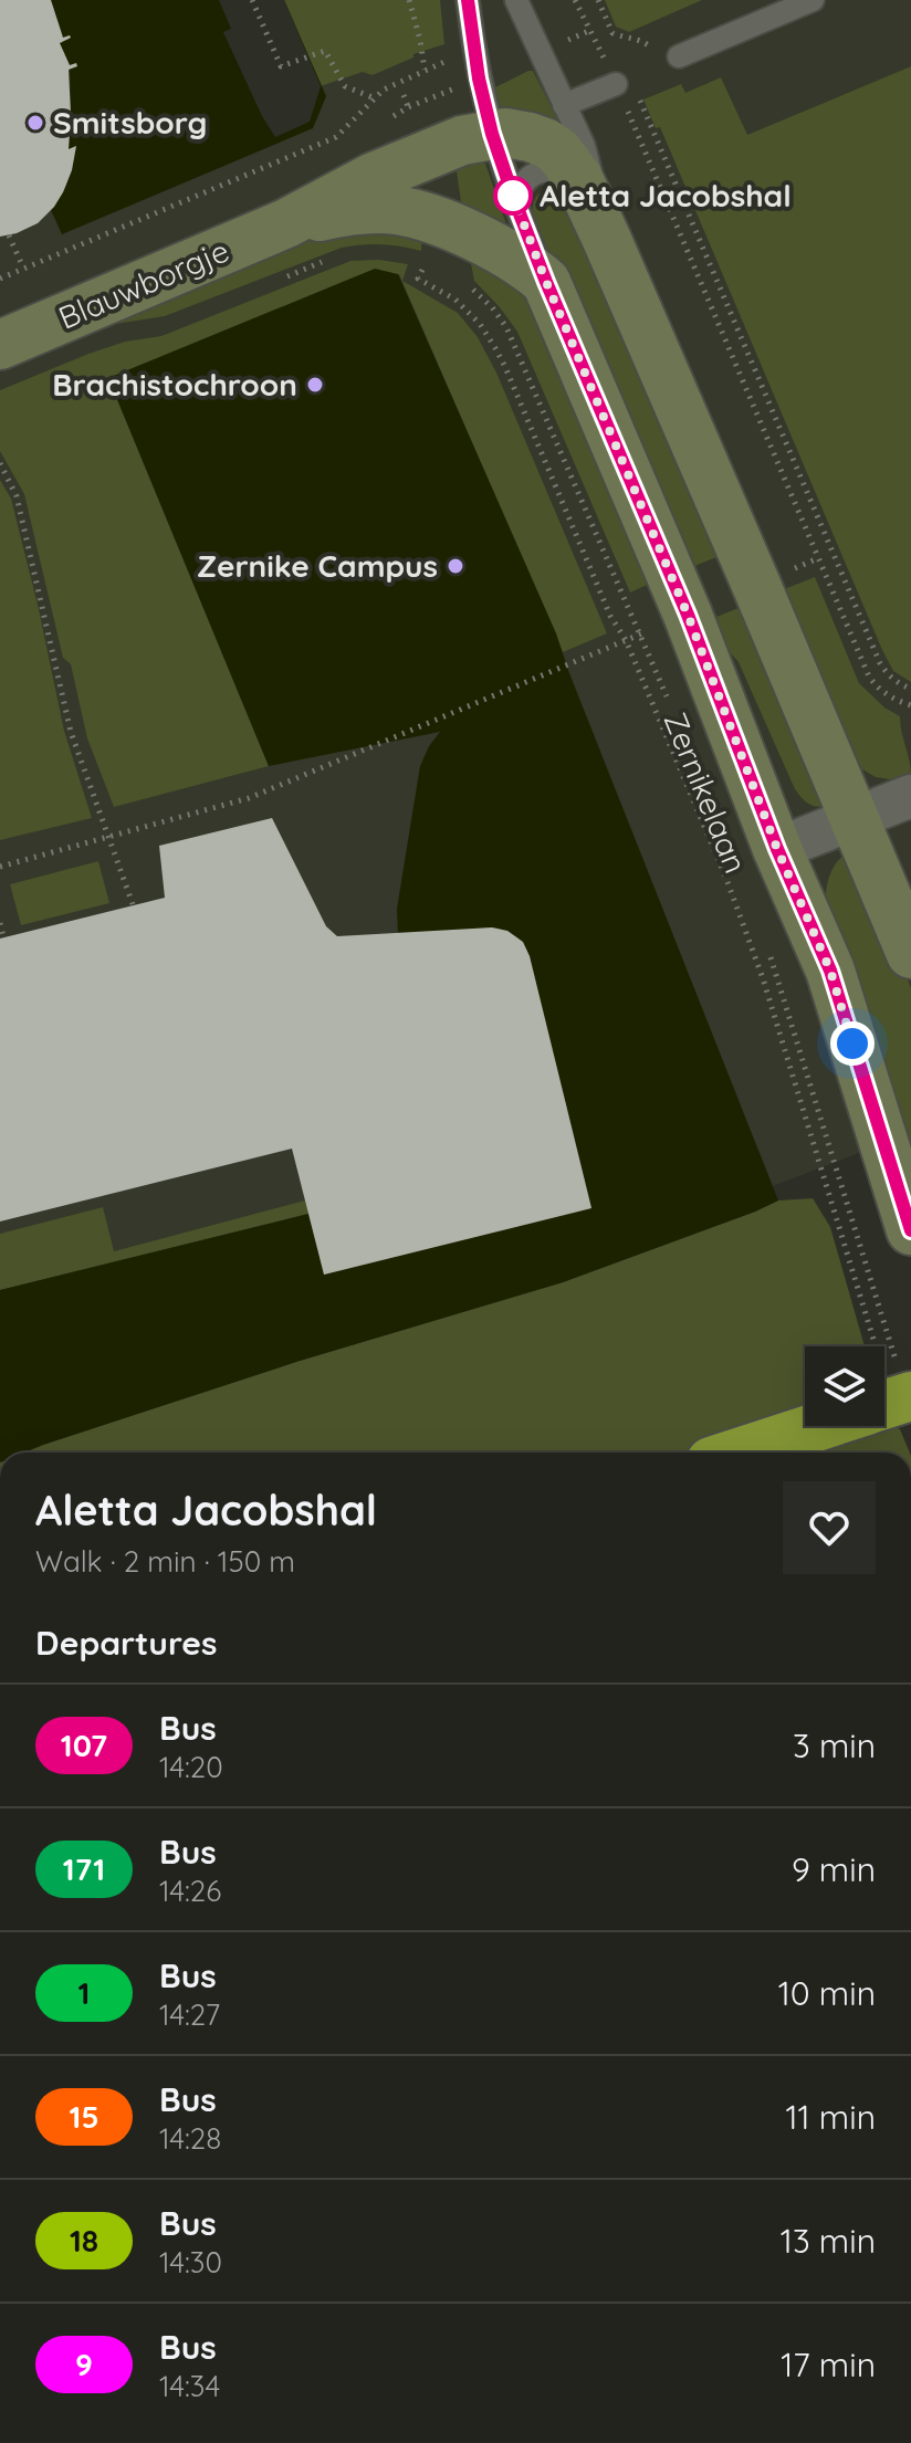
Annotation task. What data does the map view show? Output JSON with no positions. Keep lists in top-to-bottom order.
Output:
{
  "streets": {
    "street": ["Blauwborgje", "Zernikelaan"]
  },
  "crossings": [
    ["Blauwborgje", "Zernikelaan"]
  ],
  "places": [
    "Smitsborg",
    "Aletta Jacobshal",
    "Brachistochroon",
    "Zernike Campus"
  ],
  "lines": ["bus line 107"],
  "page": {
    "heading": [
      ["Aletta Jacobshal", "Walk · 2 min · 150 m"],
      "Departures"
    ],
    "list": [
      {
        "mark": "107",
        "name": "Bus",
        "note": "14:20",
        "value": "3 min"
      },
      {
        "mark": "171",
        "name": "Bus",
        "note": "14:26",
        "value": "9 min"
      },
      {
        "mark": "1",
        "name": "Bus",
        "note": "14:27",
        "value": "10 min"
      },
      {
        "mark": "15",
        "name": "Bus",
        "note": "14:28",
        "value": "11 min"
      },
      {
        "mark": "18",
        "name": "Bus",
        "note": "14:30",
        "value": "13 min"
      },
      {
        "mark": "9",
        "name": "Bus",
        "note": "14:34",
        "value": "17 min"
      }
    ]
  }
}
